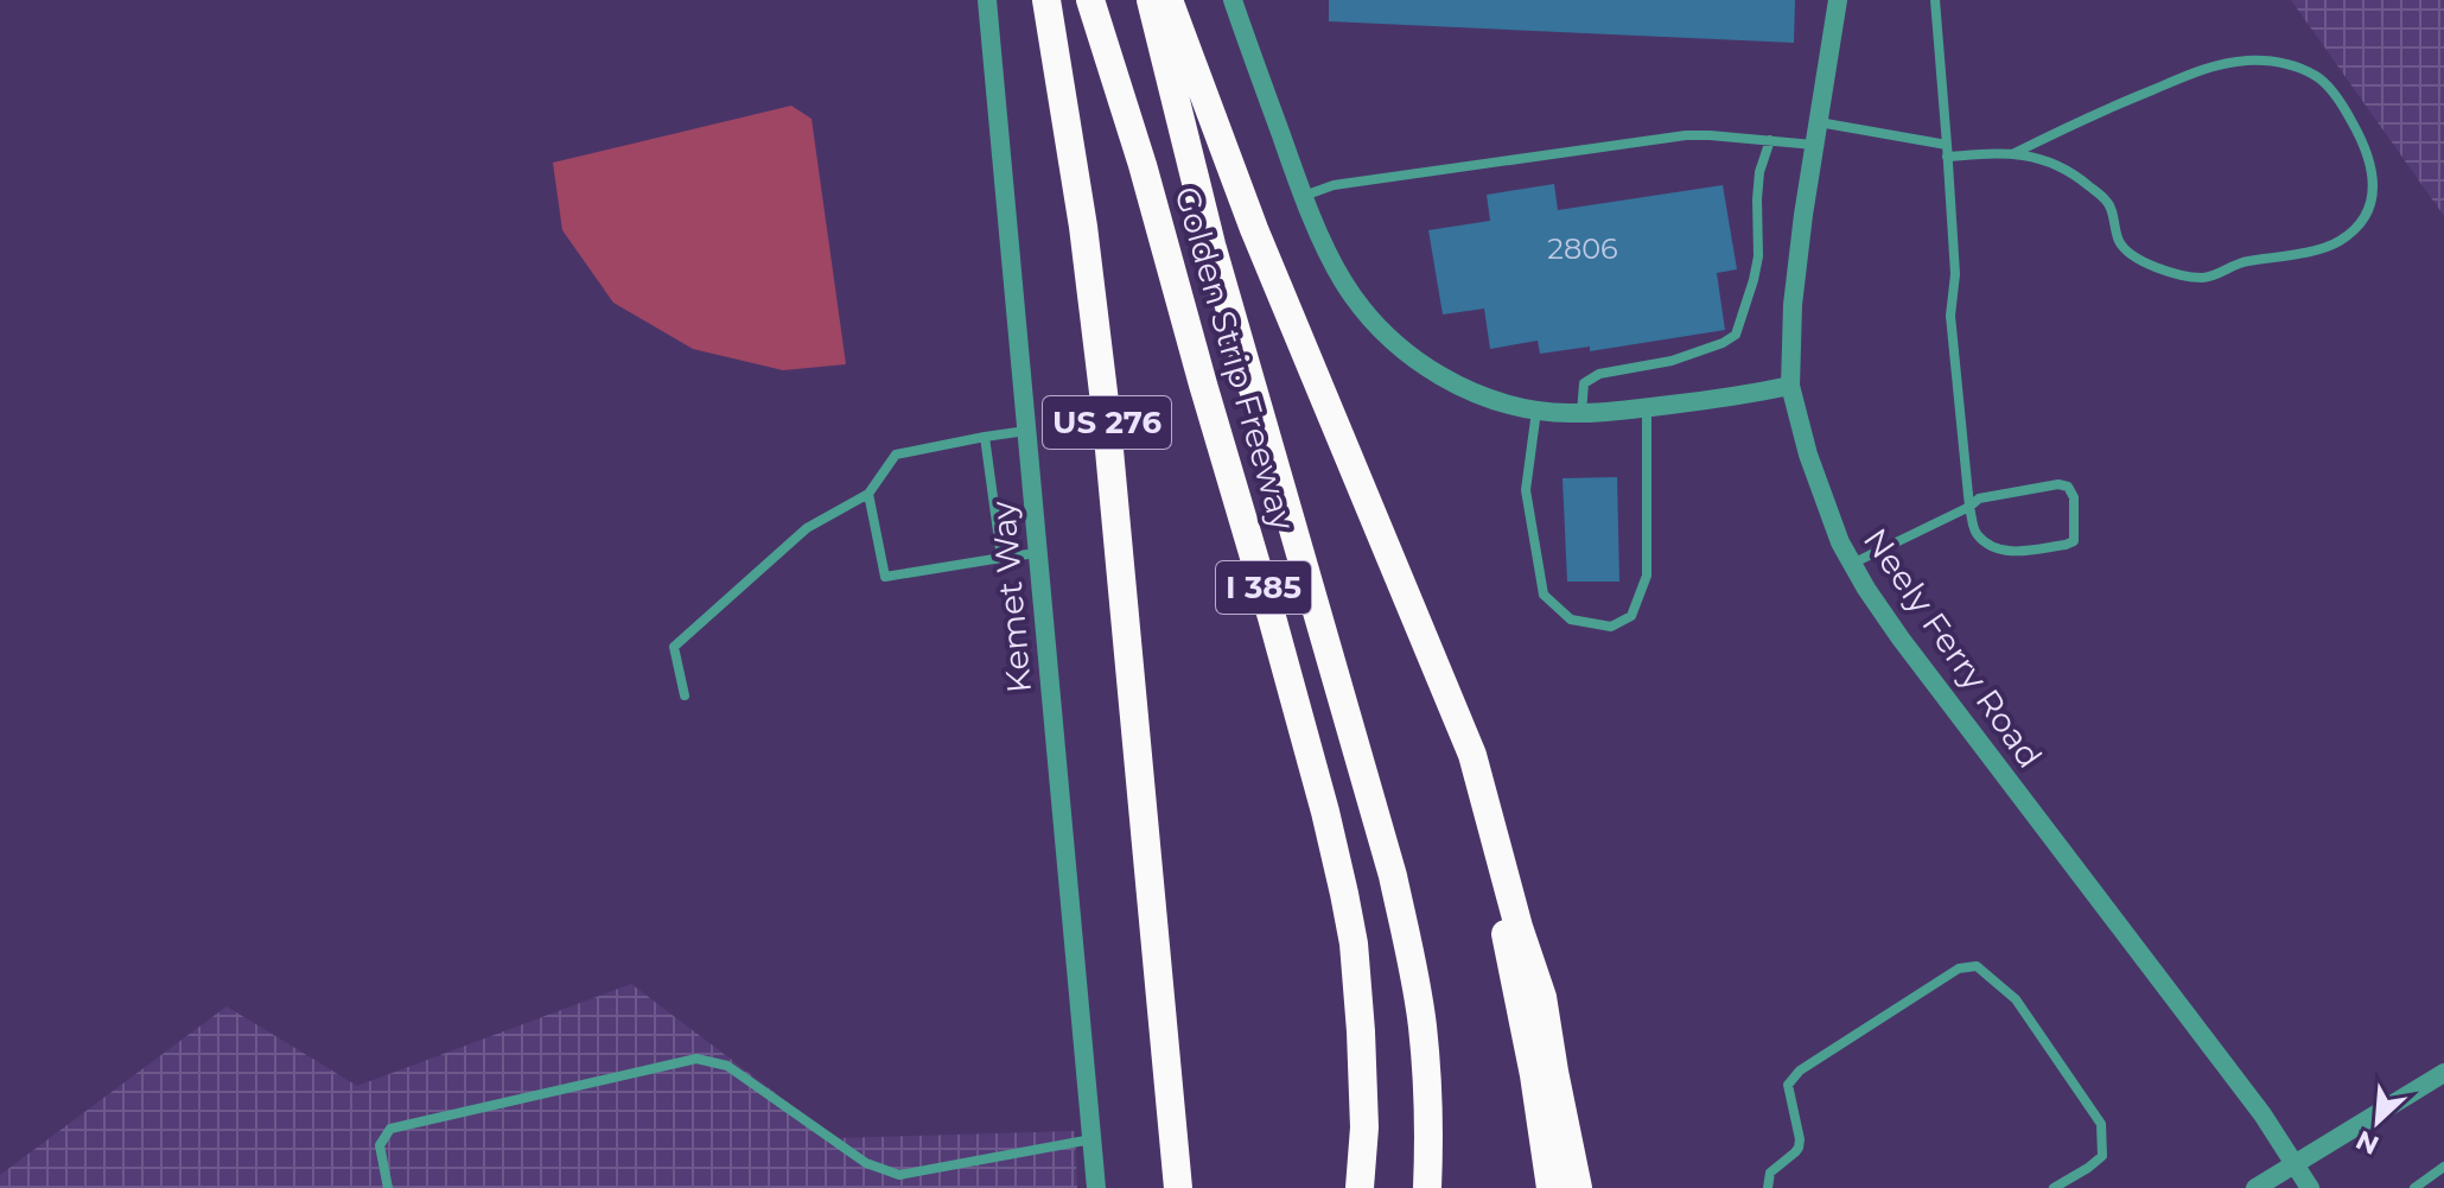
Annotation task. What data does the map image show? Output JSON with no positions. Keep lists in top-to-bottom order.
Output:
{
  "streets": {
    "highway": ["Golden Strip Freeway", "US 276", "I 385"],
    "street": ["Kemet Way", "Neely Ferry Road"]
  },
  "house_numbers": ["2806"],
  "north": "bottom left"
}
